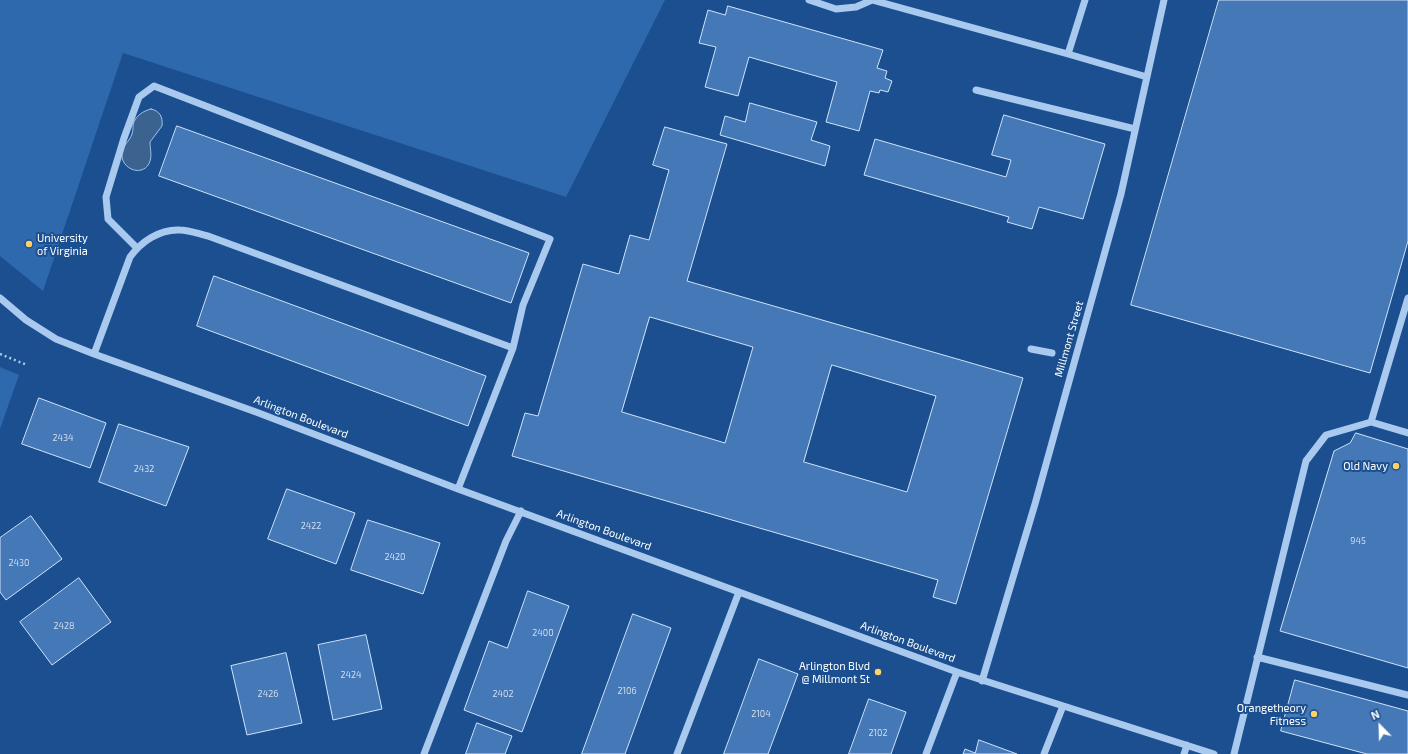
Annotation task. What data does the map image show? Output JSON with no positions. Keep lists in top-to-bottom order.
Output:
{
  "streets": {
    "street": ["Millmont Street", "Arlington Boulevard"]
  },
  "crossings": [
    ["Millmont Street", "Arlington Boulevard"]
  ],
  "places": [
    "University of Virginia",
    "Old Navy",
    "Arlington Blvd @ Millmont St",
    "Orangetheory Fitness"
  ],
  "house_numbers": [
    "2434",
    "2432",
    "2422",
    "945",
    "2420",
    "2430",
    "2428",
    "2400",
    "2424",
    "2106",
    "2426",
    "2402",
    "2104",
    "2102"
  ],
  "north": "top left"
}
